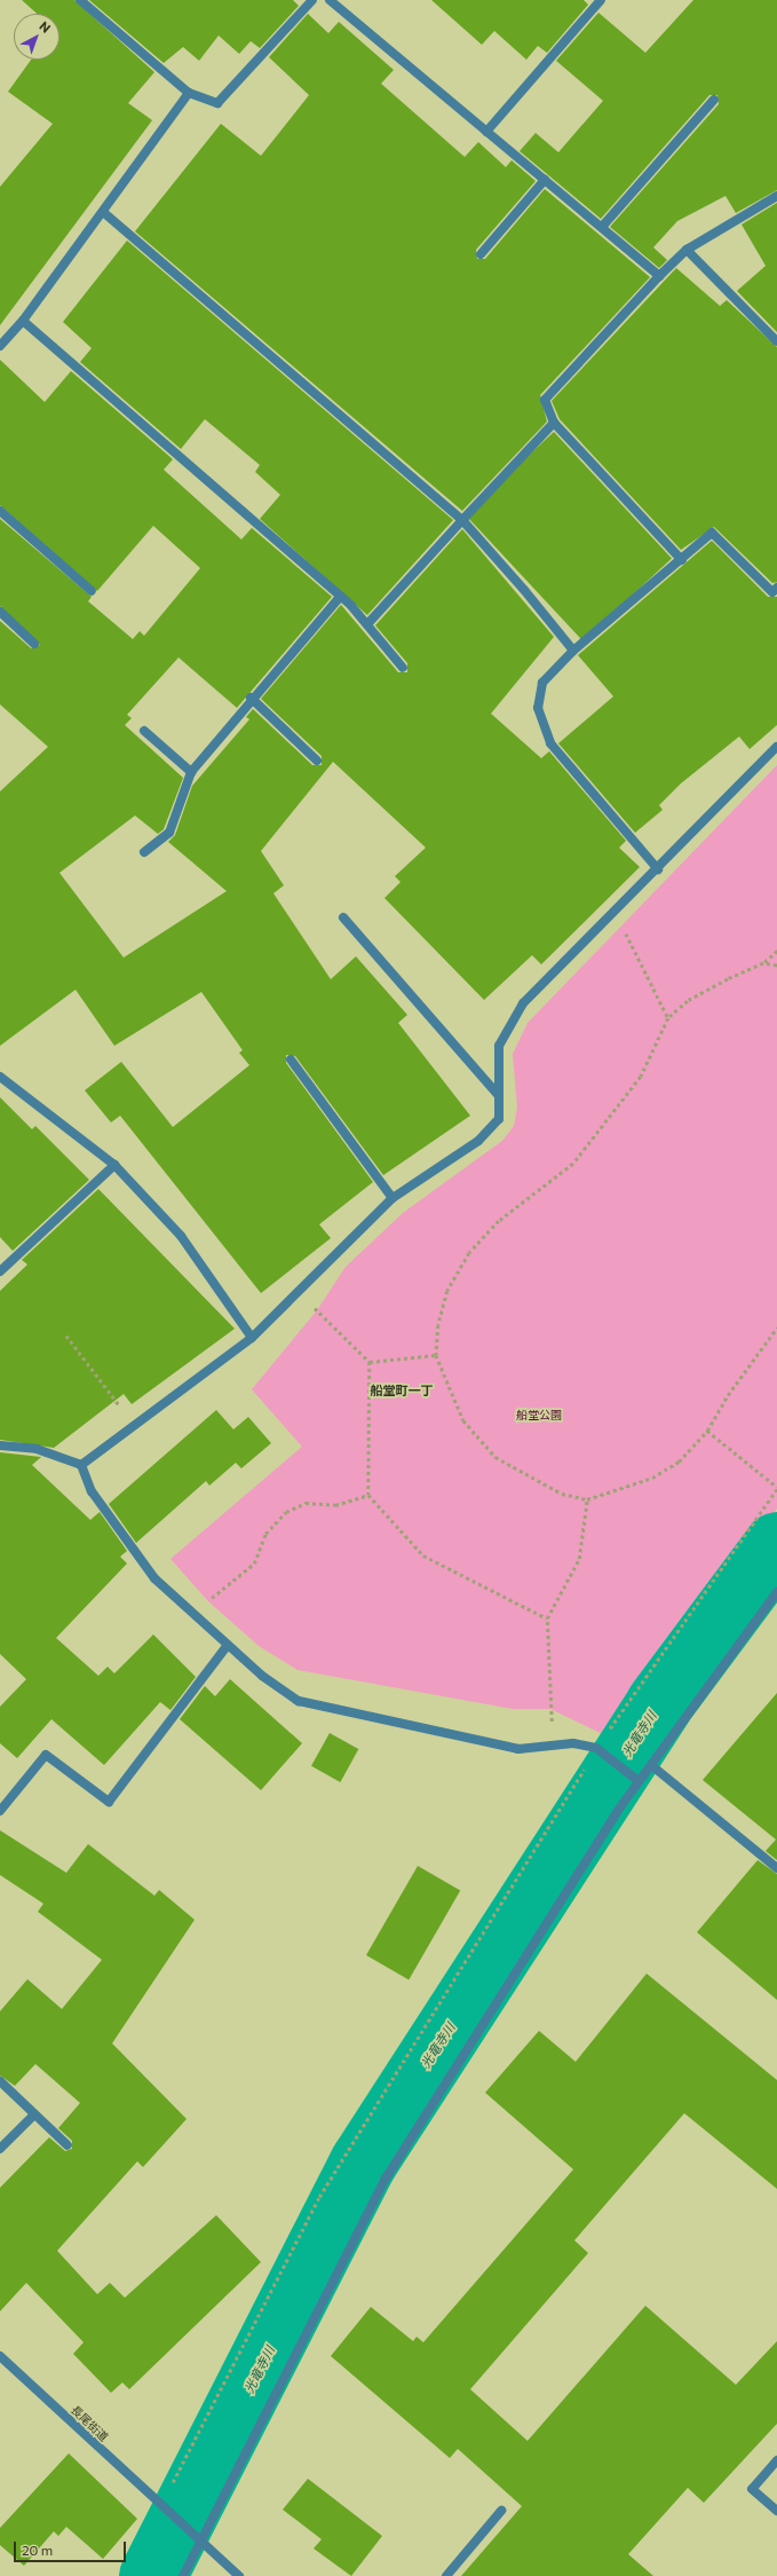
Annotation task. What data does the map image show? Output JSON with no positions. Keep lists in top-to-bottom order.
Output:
{
  "streets": {
    "street": ["長尾街道"]
  },
  "districts": ["船堂町一丁"],
  "water": ["光竜寺川"],
  "parks": ["船堂公園"],
  "scale_bar": "20 m",
  "north": "top right"
}
